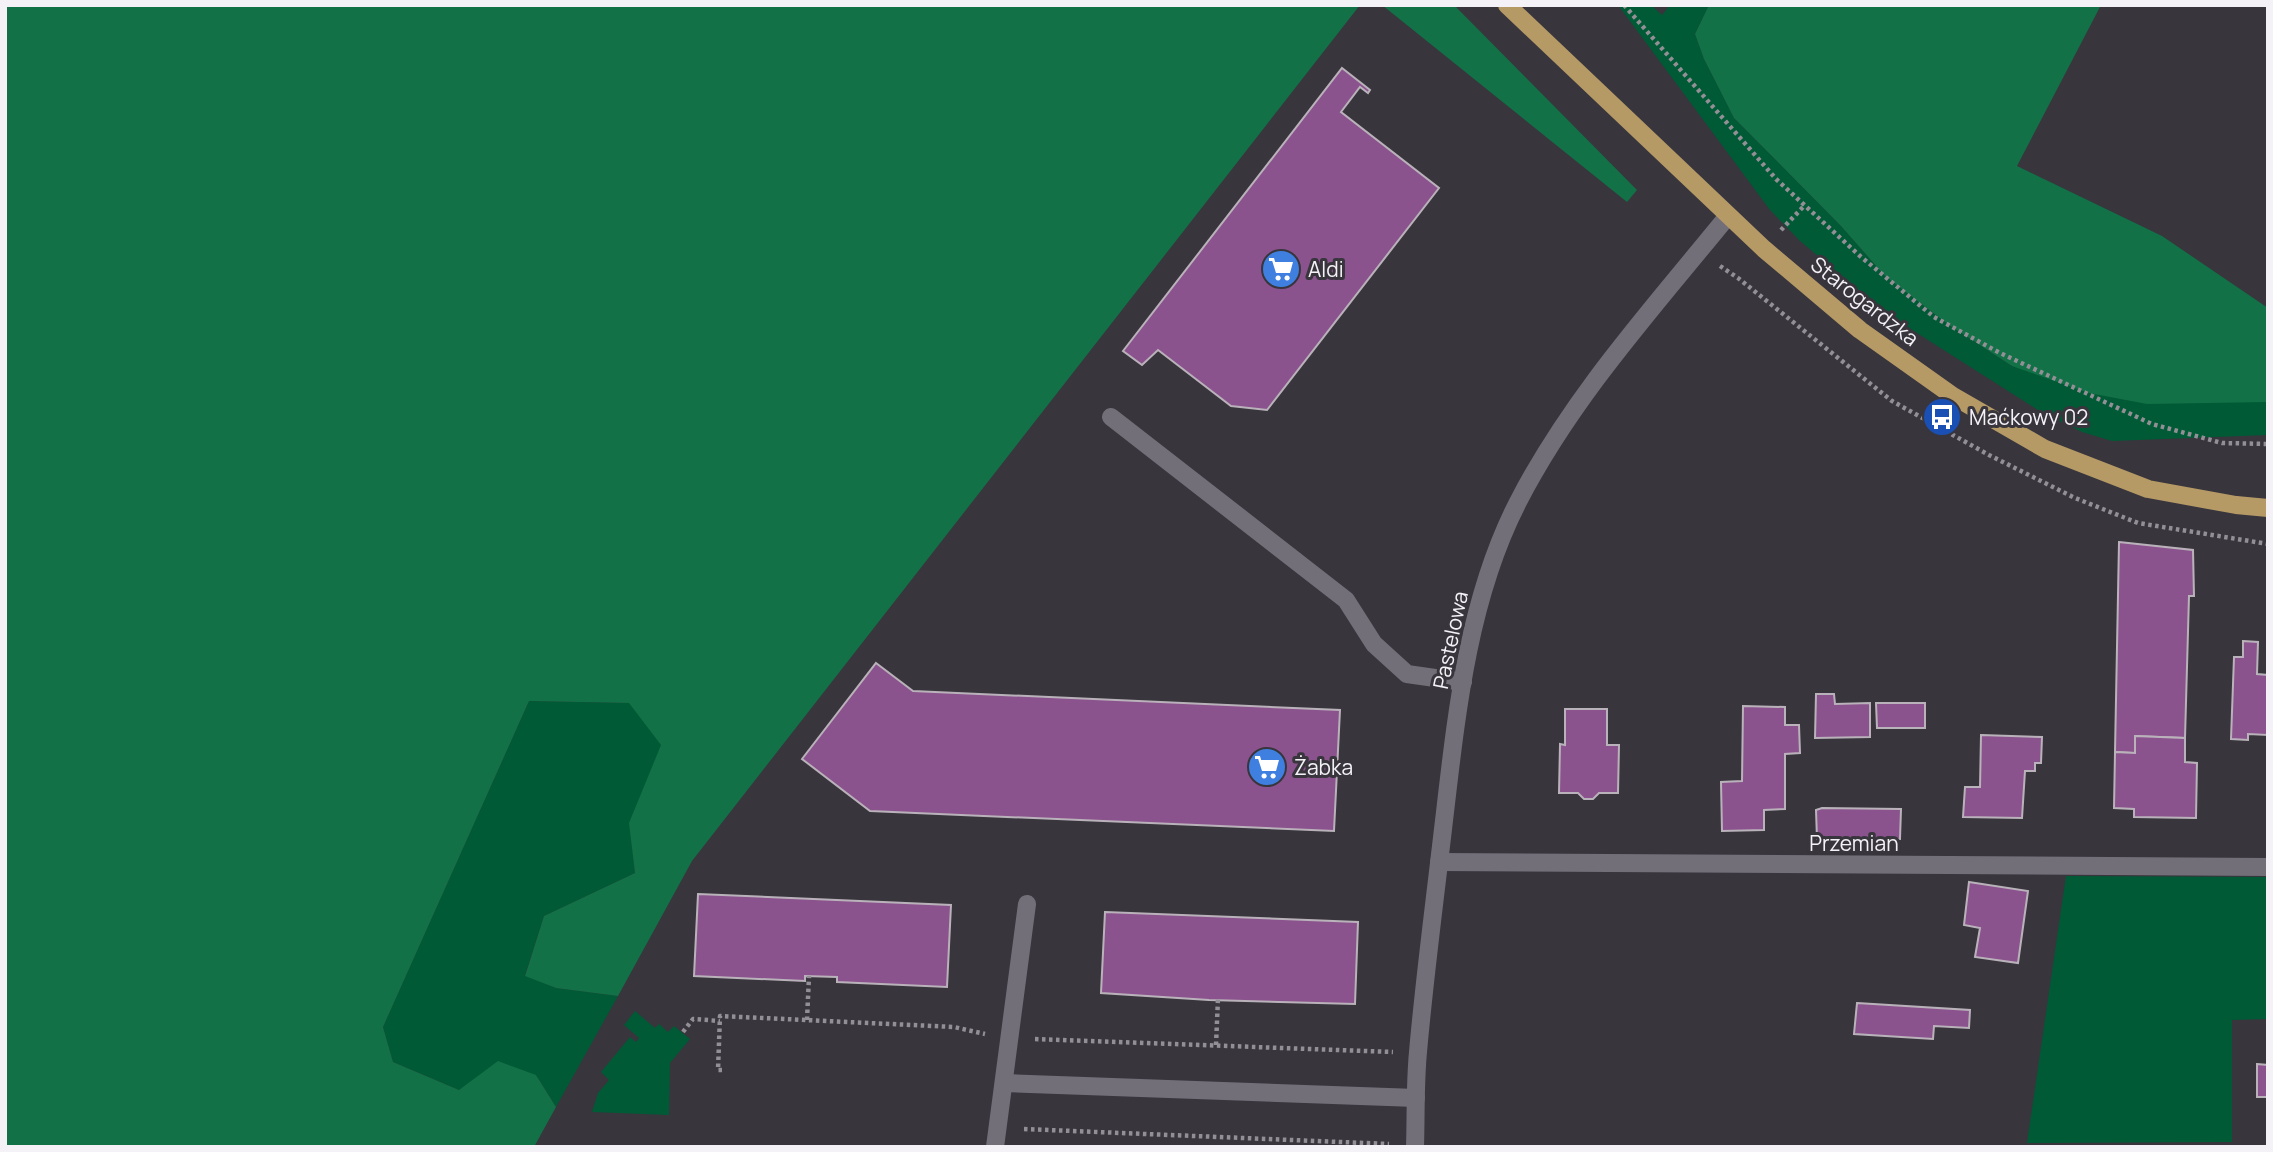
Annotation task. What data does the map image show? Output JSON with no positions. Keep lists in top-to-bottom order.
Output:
{
  "streets": {
    "main road": ["Starogardzka"],
    "street": ["Pastelowa", "Przemian"]
  },
  "crossings": [
    ["Starogardzka", "Pastelowa"],
    ["Pastelowa", "Przemian"]
  ],
  "places": {
    "supermarket": ["Aldi", "Żabka"],
    "bus stop": ["Maćkowy 02"]
  }
}
